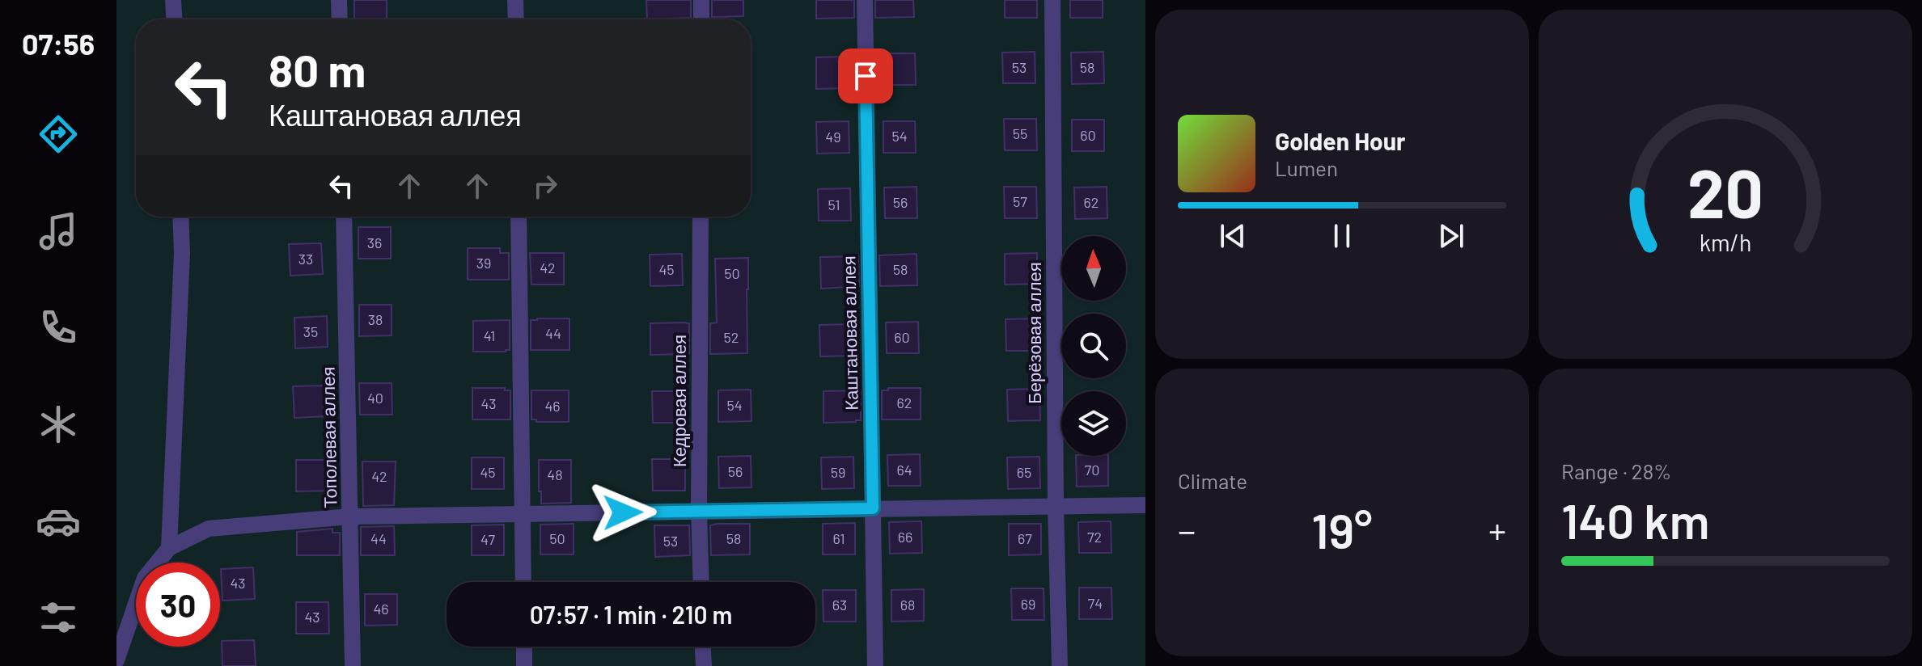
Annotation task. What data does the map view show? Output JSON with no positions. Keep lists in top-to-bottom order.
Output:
{
  "streets": {
    "street": [
      "Каштановая аллея",
      "Берёзовая аллея",
      "Кедровая аллея",
      "Тополевая аллея"
    ]
  },
  "house_numbers": [
    "53",
    "58",
    "55",
    "60",
    "54",
    "49",
    "57",
    "56",
    "62",
    "51",
    "36",
    "33",
    "39",
    "42",
    "45",
    "58",
    "50",
    "38",
    "35",
    "44",
    "41",
    "52",
    "60",
    "40",
    "62",
    "43",
    "54",
    "46",
    "64",
    "70",
    "56",
    "45",
    "59",
    "65",
    "48",
    "42",
    "66",
    "72",
    "44",
    "50",
    "58",
    "61",
    "67",
    "47",
    "53",
    "43",
    "74",
    "69",
    "63",
    "68",
    "46",
    "43"
  ],
  "north": "top",
  "page": {
    "tabs": "07:56",
    "turn": ["80 m", "Каштановая аллея"],
    "song": ["Golden Hour", "Lumen"],
    "tile": [
      "Climate",
      ["Range · 28%", "140 km"]
    ],
    "heat": ["−", "19°", "+"],
    "limit": "30",
    "trip": "07:57 · 1 min · 210 m",
    "gauge": ["20", "km/h"]
  }
}
